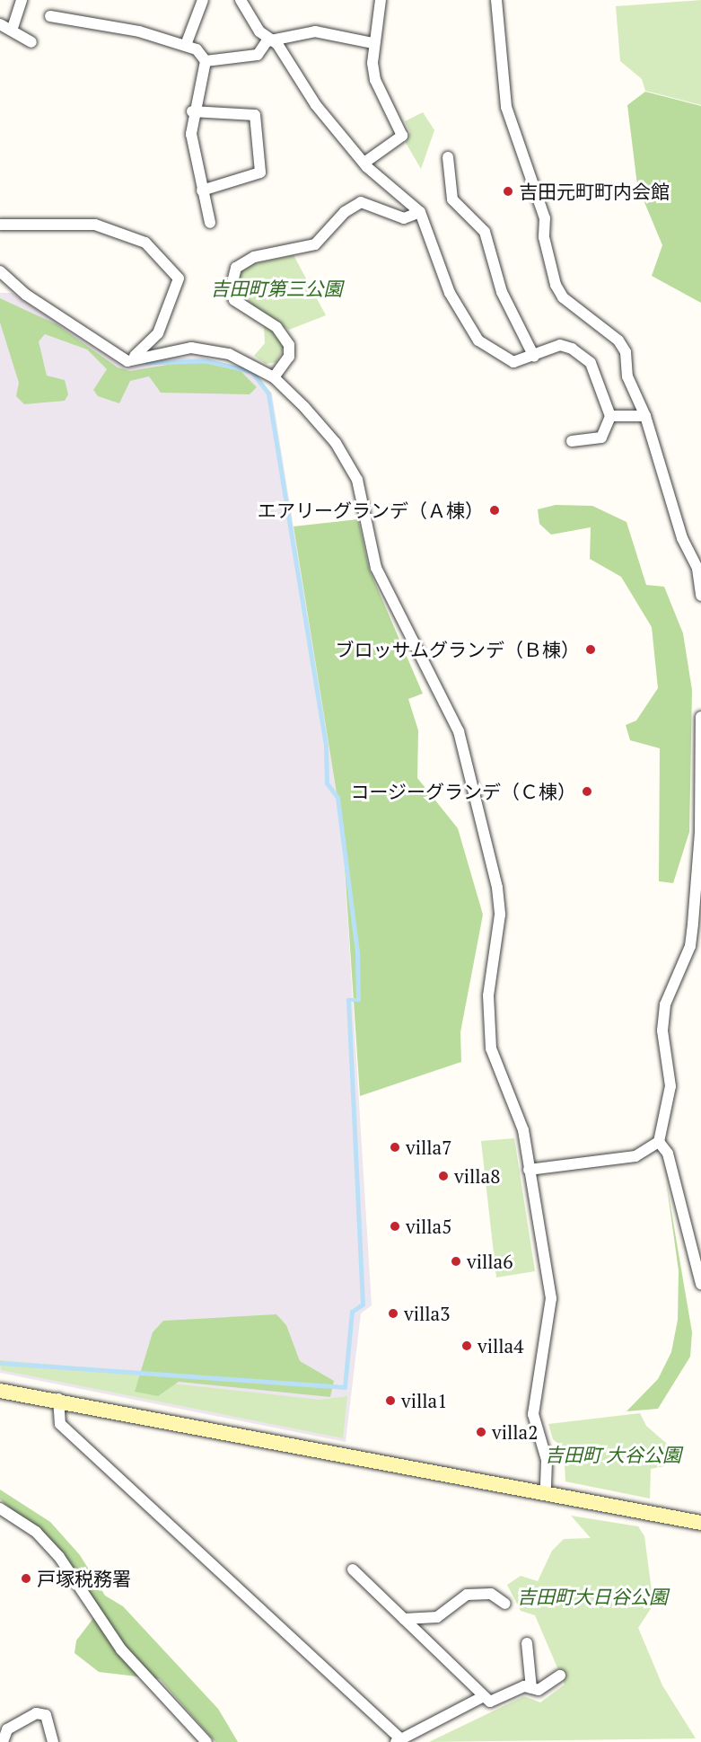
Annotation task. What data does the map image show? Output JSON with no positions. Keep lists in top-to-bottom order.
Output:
{
  "parks": ["吉田町第三公園", "吉田町 大谷公園", "吉田町大日谷公園"],
  "places": [
    "吉田元町町内会館",
    "エアリーグランデ（Ａ棟）",
    "ブロッサムグランデ（Ｂ棟）",
    "コージーグランデ（Ｃ棟）",
    "villa7",
    "villa8",
    "villa5",
    "villa6",
    "villa3",
    "villa4",
    "villa1",
    "villa2",
    "戸塚税務署"
  ]
}
